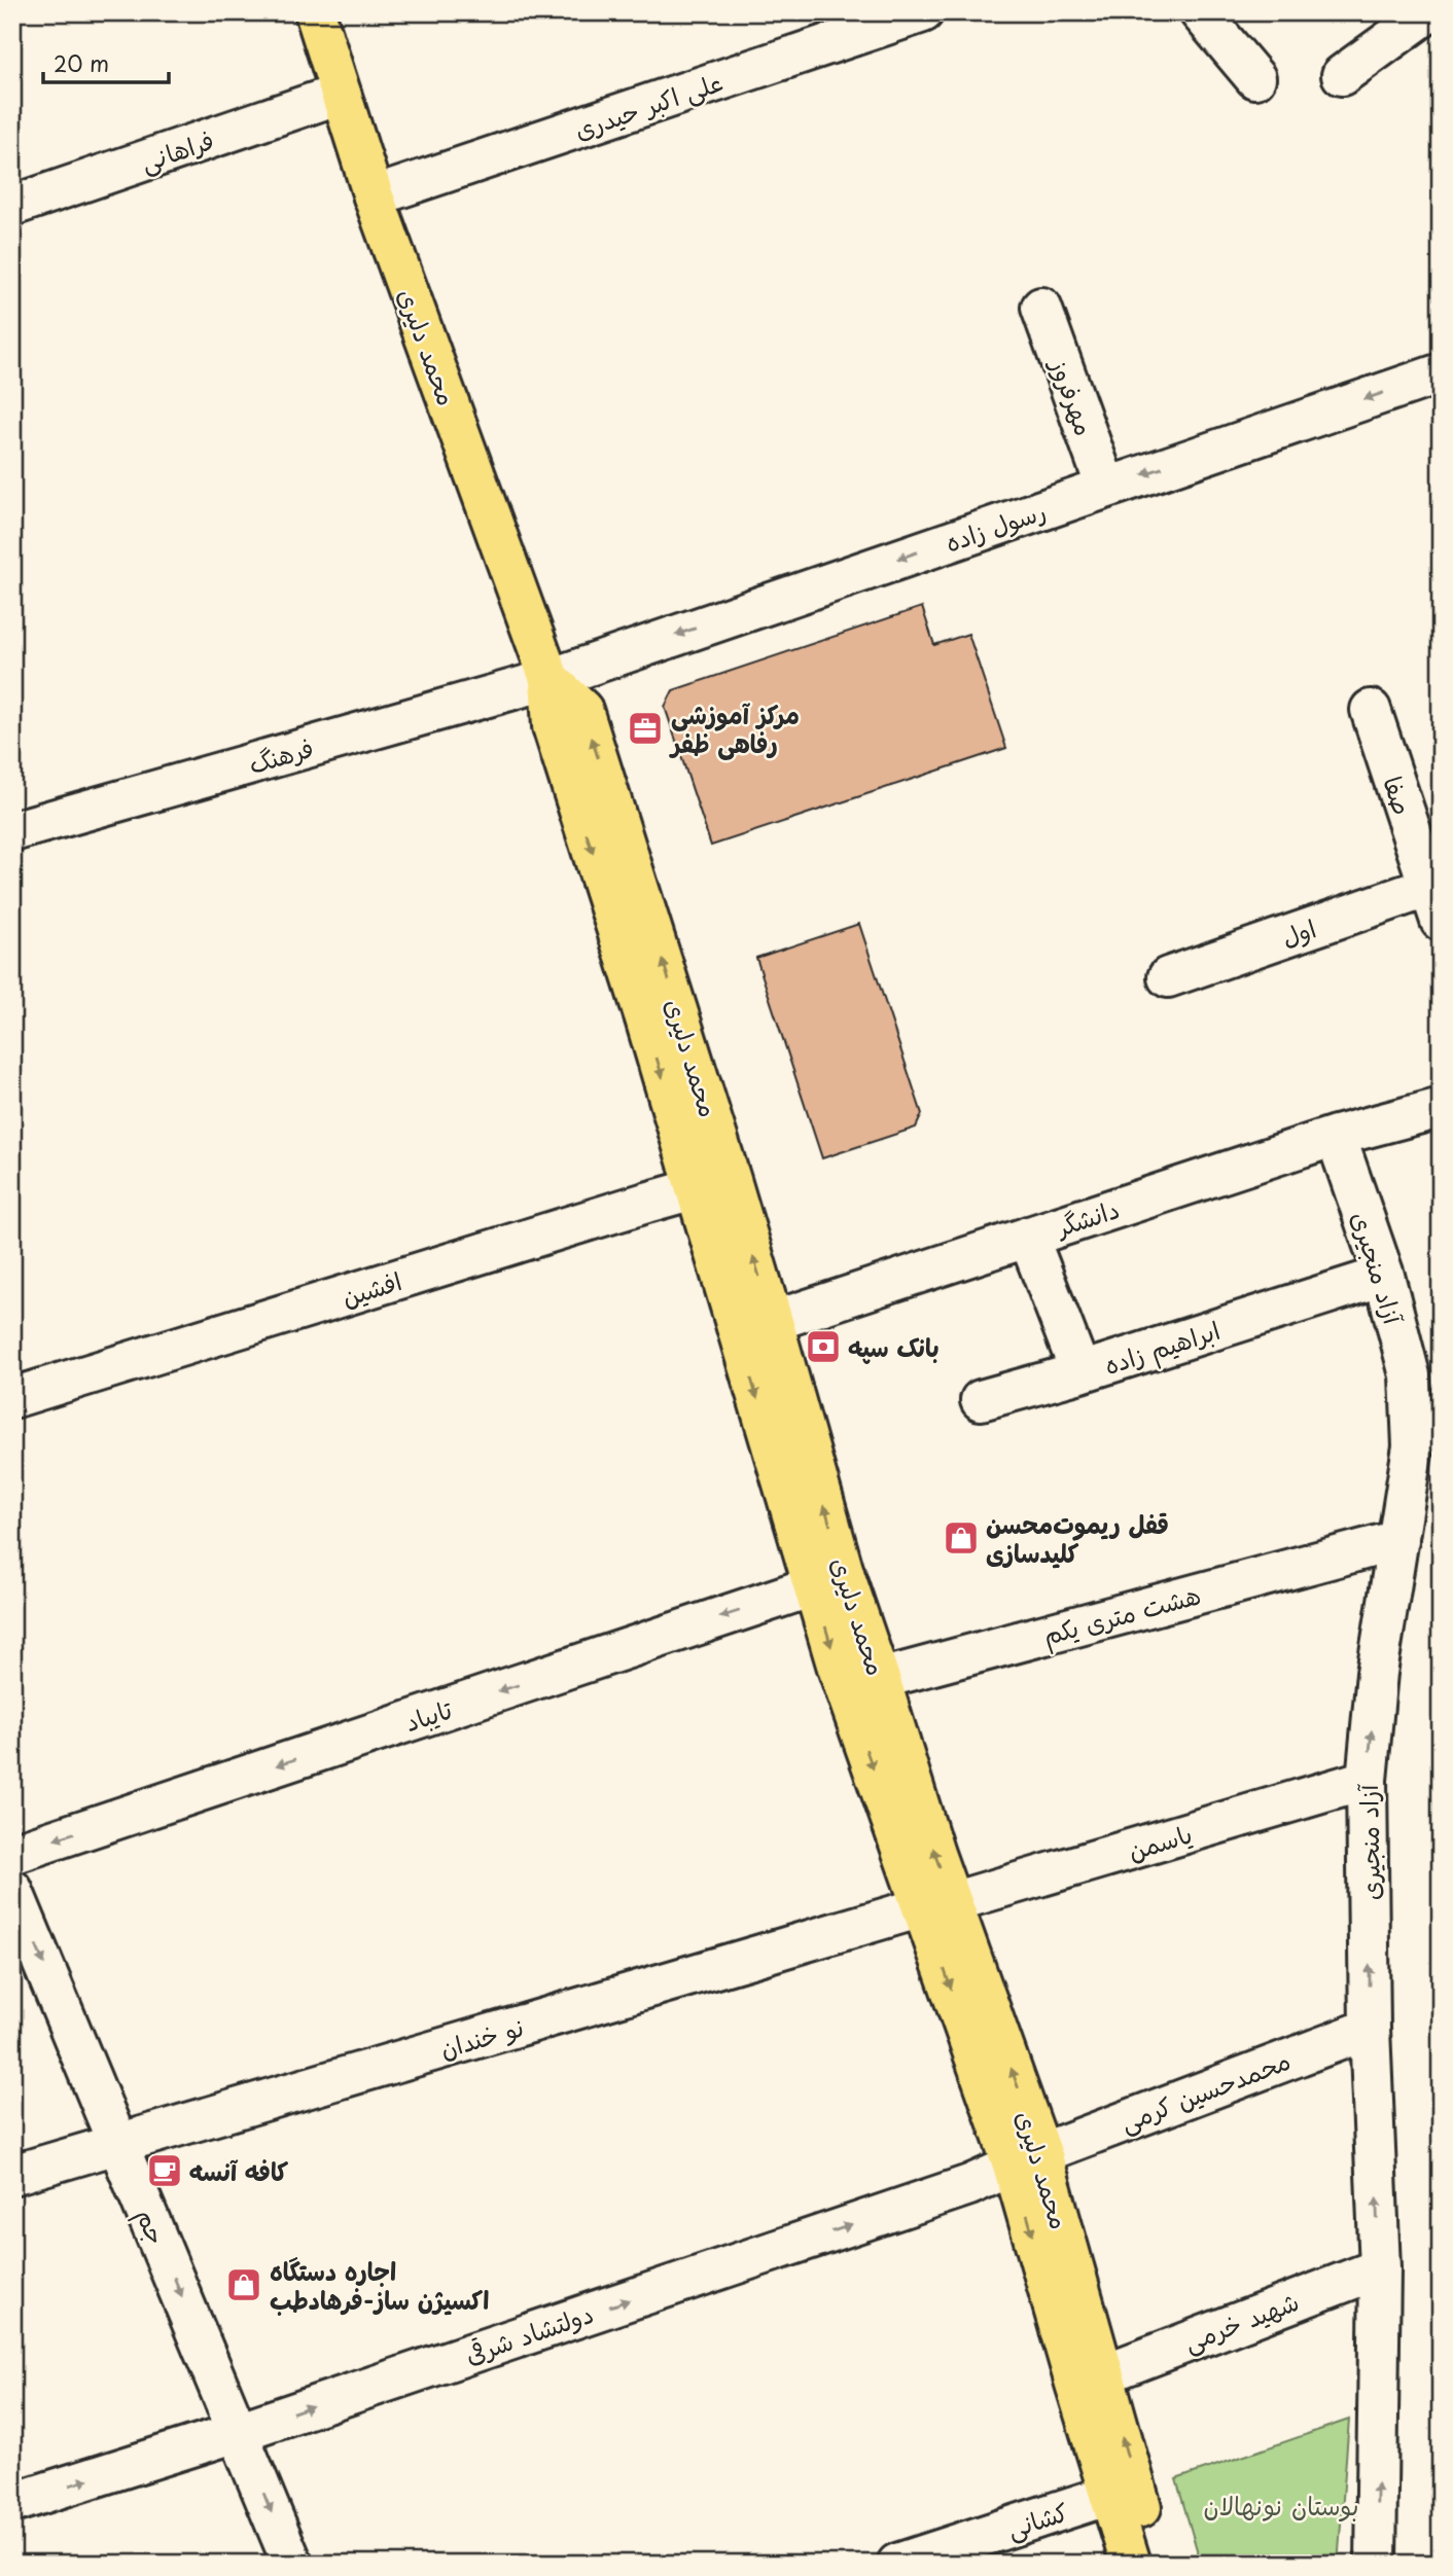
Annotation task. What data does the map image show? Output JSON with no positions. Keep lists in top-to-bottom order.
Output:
{
  "streets": {
    "main road": ["محمد دلیری"],
    "street": [
      "علی اکبر حیدری",
      "فراهانی",
      "مهرفروز",
      "رسول زاده",
      "فرهنگ",
      "صفا",
      "اول",
      "دانشگر",
      "آزاد منجیری",
      "افشین",
      "ابراهیم زاده",
      "هشت متری یکم",
      "تایباد",
      "یاسمن",
      "نو خندان",
      "محمدحسین کرمی",
      "جم",
      "شهید خرمی",
      "دولتشاد شرقی",
      "کشانی"
    ]
  },
  "crossings": [
    ["علی اکبر حیدری", "محمد دلیری"],
    ["فراهانی", "محمد دلیری"],
    ["محمد دلیری", "رسول زاده"],
    ["محمد دلیری", "فرهنگ"],
    ["محمد دلیری", "دانشگر"],
    ["محمد دلیری", "افشین"],
    ["محمد دلیری", "هشت متری یکم"],
    ["محمد دلیری", "تایباد"],
    ["محمد دلیری", "یاسمن"],
    ["محمد دلیری", "نو خندان"],
    ["محمد دلیری", "محمدحسین کرمی"],
    ["محمد دلیری", "شهید خرمی"],
    ["محمد دلیری", "دولتشاد شرقی"],
    ["محمد دلیری", "کشانی"],
    ["مهرفروز", "رسول زاده"],
    ["رسول زاده", "فرهنگ"],
    ["صفا", "اول"],
    ["دانشگر", "آزاد منجیری"],
    ["دانشگر", "ابراهیم زاده"],
    ["آزاد منجیری", "ابراهیم زاده"],
    ["آزاد منجیری", "هشت متری یکم"],
    ["آزاد منجیری", "یاسمن"],
    ["آزاد منجیری", "محمدحسین کرمی"],
    ["آزاد منجیری", "شهید خرمی"],
    ["یاسمن", "نو خندان"],
    ["نو خندان", "جم"],
    ["محمدحسین کرمی", "دولتشاد شرقی"],
    ["جم", "دولتشاد شرقی"]
  ],
  "one_way": [
    "رسول زاده",
    "آزاد منجیری",
    "تایباد",
    "جم",
    "دولتشاد شرقی"
  ],
  "parks": ["بوستان نونهالان"],
  "places": {
    "office": ["مرکز آموزشی رفاهی ظفر"],
    "bank": ["بانک سپه"],
    "shop": ["قفل ریموت‌محسن کلیدسازی", "اجاره دستگاه اکسیژن ساز-فرهادطب"],
    "cafe": ["کافه آنسه"]
  },
  "scale_bar": "20 m"
}
